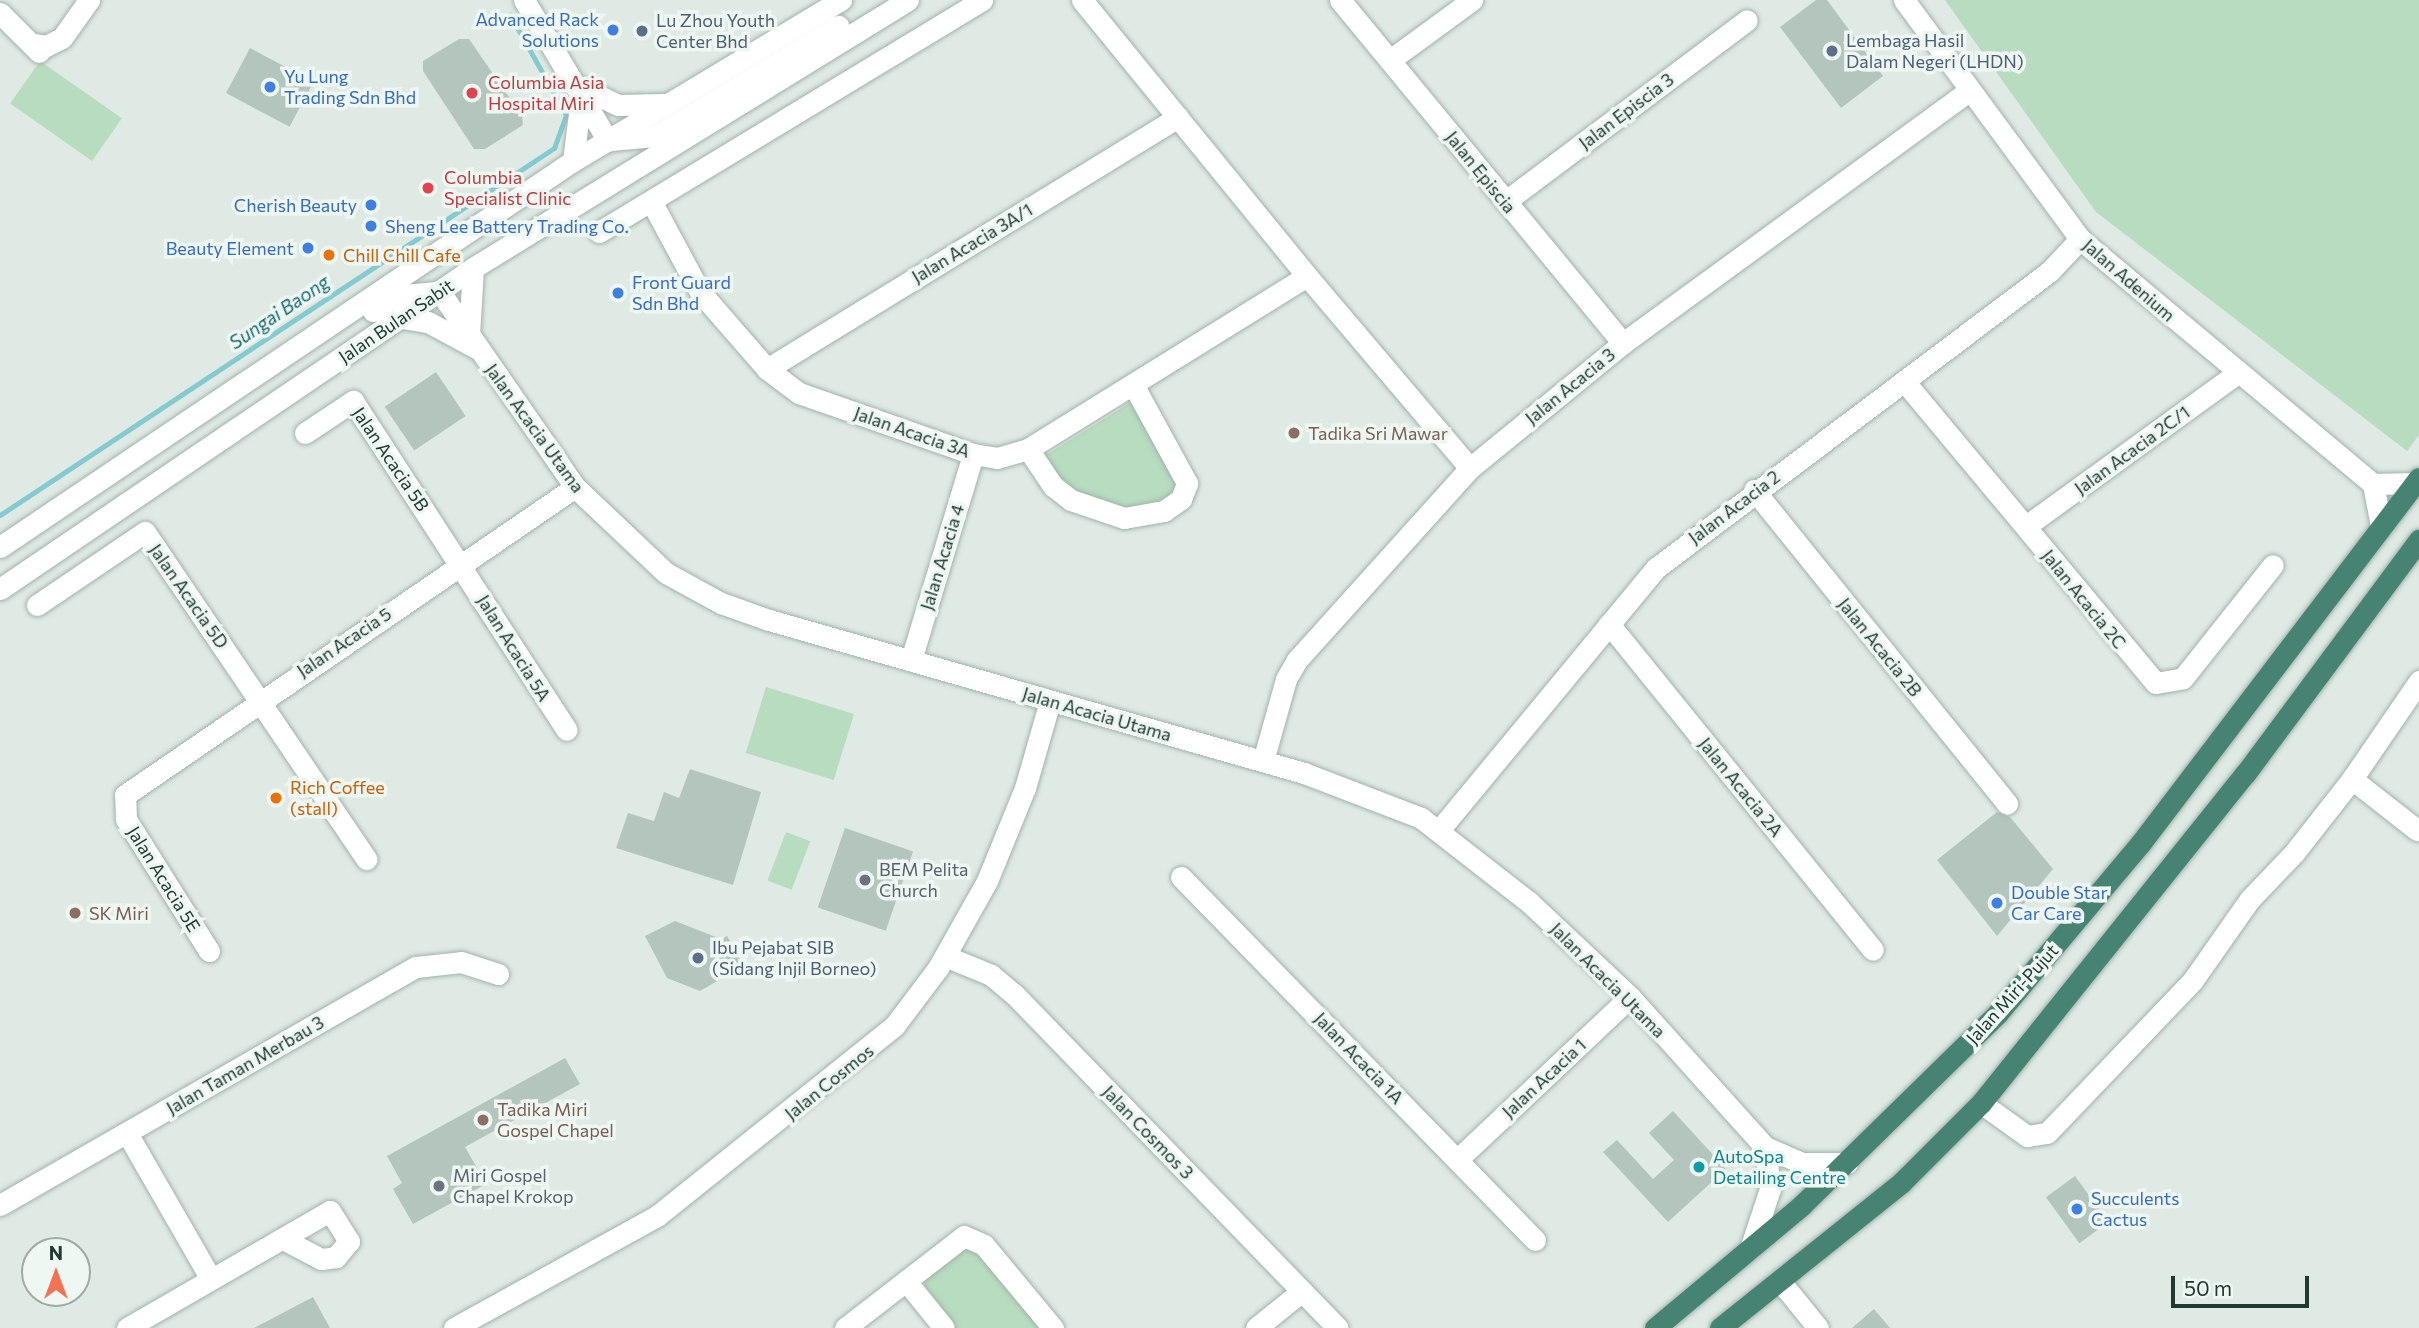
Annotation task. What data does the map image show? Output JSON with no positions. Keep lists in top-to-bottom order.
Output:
{
  "streets": {
    "highway": ["Jalan Miri-Pujut"],
    "street": [
      "Jalan Episcia 3",
      "Jalan Episcia",
      "Jalan Acacia 3A/1",
      "Jalan Adenium",
      "Jalan Bulan Sabit",
      "Jalan Acacia 3",
      "Jalan Acacia Utama",
      "Jalan Acacia 3A",
      "Jalan Acacia 2C/1",
      "Jalan Acacia 5B",
      "Jalan Acacia 2",
      "Jalan Acacia 4",
      "Jalan Acacia 5D",
      "Jalan Acacia 2C",
      "Jalan Acacia 5",
      "Jalan Acacia 2B",
      "Jalan Acacia 5A",
      "Jalan Acacia 2A",
      "Jalan Acacia 5E",
      "Jalan Acacia 1A",
      "Jalan Taman Merbau 3",
      "Jalan Acacia 1",
      "Jalan Cosmos",
      "Jalan Cosmos 3"
    ]
  },
  "crossings": [
    ["Jalan Episcia 3", "Jalan Episcia"],
    ["Jalan Episcia", "Jalan Acacia 3"],
    ["Jalan Acacia 3A/1", "Jalan Acacia 3A"],
    ["Jalan Adenium", "Jalan Acacia 3"],
    ["Jalan Adenium", "Jalan Acacia 2C/1"],
    ["Jalan Adenium", "Jalan Acacia 2"],
    ["Jalan Bulan Sabit", "Jalan Acacia Utama"],
    ["Jalan Acacia 3", "Jalan Acacia Utama"],
    ["Jalan Acacia Utama", "Jalan Acacia 2"],
    ["Jalan Acacia Utama", "Jalan Acacia 4"],
    ["Jalan Acacia Utama", "Jalan Acacia 5"],
    ["Jalan Acacia Utama", "Jalan Miri-Pujut"],
    ["Jalan Acacia Utama", "Jalan Acacia 1"],
    ["Jalan Acacia Utama", "Jalan Cosmos"],
    ["Jalan Acacia 3A", "Jalan Acacia 4"],
    ["Jalan Acacia 2C/1", "Jalan Acacia 2C"],
    ["Jalan Acacia 5B", "Jalan Acacia 5"],
    ["Jalan Acacia 5B", "Jalan Acacia 5A"],
    ["Jalan Acacia 2", "Jalan Acacia 2C"],
    ["Jalan Acacia 2", "Jalan Acacia 2B"],
    ["Jalan Acacia 2", "Jalan Acacia 2A"],
    ["Jalan Acacia 5D", "Jalan Acacia 5"],
    ["Jalan Acacia 5", "Jalan Acacia 5A"],
    ["Jalan Acacia 5", "Jalan Acacia 5E"],
    ["Jalan Acacia 1A", "Jalan Acacia 1"],
    ["Jalan Cosmos", "Jalan Cosmos 3"]
  ],
  "water": ["Sungai Baong"],
  "places": [
    "Advanced Rack Solutions",
    "Lu Zhou Youth Center Bhd",
    "Lembaga Hasil Dalam Negeri (LHDN)",
    "Yu Lung Trading Sdn Bhd",
    "Columbia Asia Hospital Miri",
    "Columbia Specialist Clinic",
    "Cherish Beauty",
    "Sheng Lee Battery Trading Co.",
    "Beauty Element",
    "Chill Chill Cafe",
    "Front Guard Sdn Bhd",
    "Tadika Sri Mawar",
    "Rich Coffee (stall)",
    "BEM Pelita Church",
    "Double Star Car Care",
    "SK Miri",
    "Ibu Pejabat SIB (Sidang Injil Borneo)",
    "Tadika Miri Gospel Chapel",
    "AutoSpa Detailing Centre",
    "Miri Gospel Chapel Krokop",
    "Succulents Cactus"
  ],
  "scale_bar": "50 m",
  "north": "top"
}
